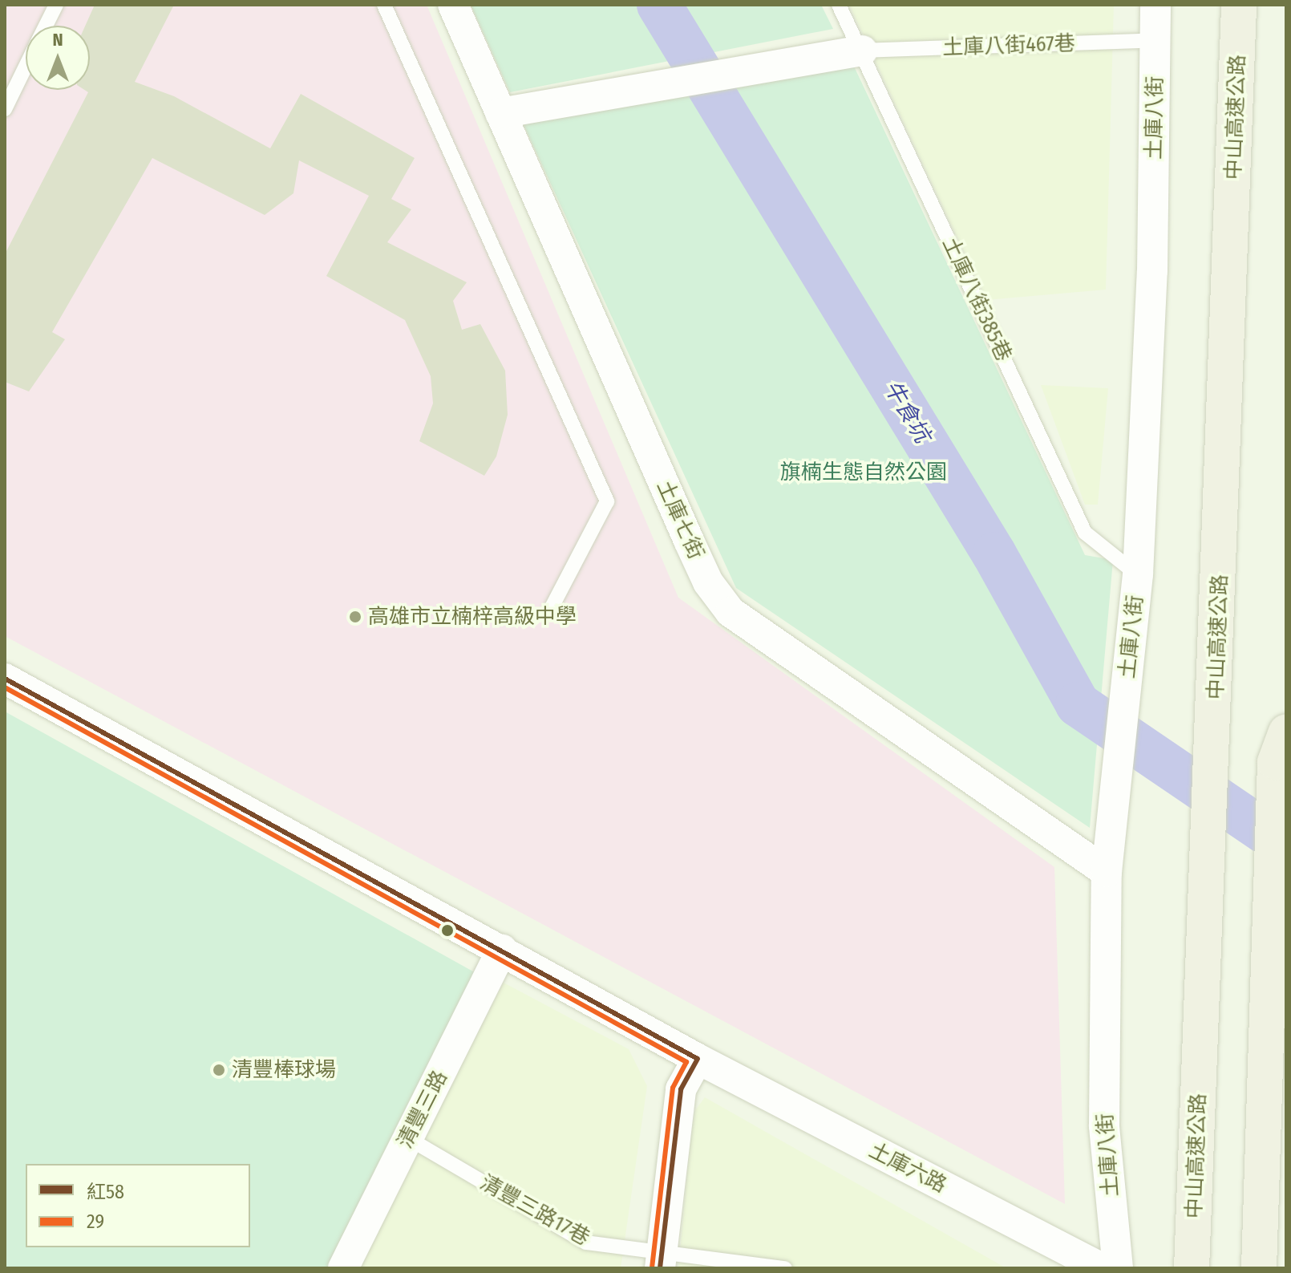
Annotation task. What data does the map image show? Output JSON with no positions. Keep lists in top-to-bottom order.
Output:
{
  "streets": {
    "highway": ["中山高速公路"],
    "street": [
      "土庫八街",
      "土庫七街",
      "清豐三路",
      "土庫六路"
    ],
    "lane": ["土庫八街467巷", "土庫八街385巷", "清豐三路17巷"]
  },
  "crossings": [
    ["土庫八街467巷", "土庫八街"],
    ["土庫八街467巷", "土庫八街385巷"],
    ["土庫八街", "土庫八街385巷"],
    ["土庫八街", "土庫七街"],
    ["清豐三路", "土庫六路"],
    ["清豐三路", "清豐三路17巷"]
  ],
  "water": ["牛食坑"],
  "parks": ["旗楠生態自然公園"],
  "places": ["高雄市立楠梓高級中學", "清豐棒球場"],
  "lines": ["transit line 紅58", "transit line 29"],
  "legend": ["紅58", "29"],
  "north": "top"
}
